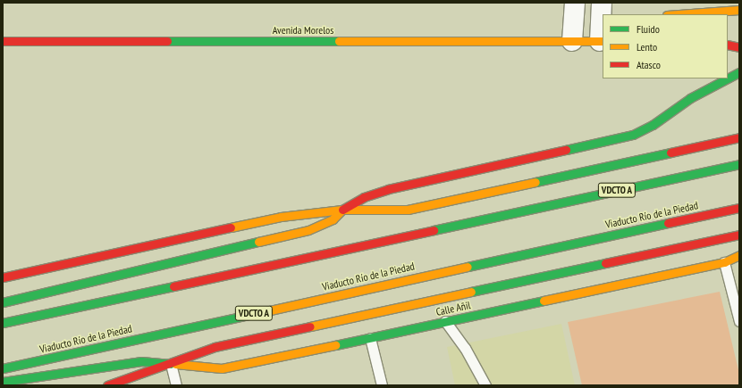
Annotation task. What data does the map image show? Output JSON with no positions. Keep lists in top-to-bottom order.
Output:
{
  "streets": {
    "main road": [
      "Avenida Morelos",
      "VDCTO A",
      "Viaducto Río de la Piedad",
      "Calle Añil"
    ]
  },
  "legend": ["Fluido", "Lento", "Atasco"]
}
